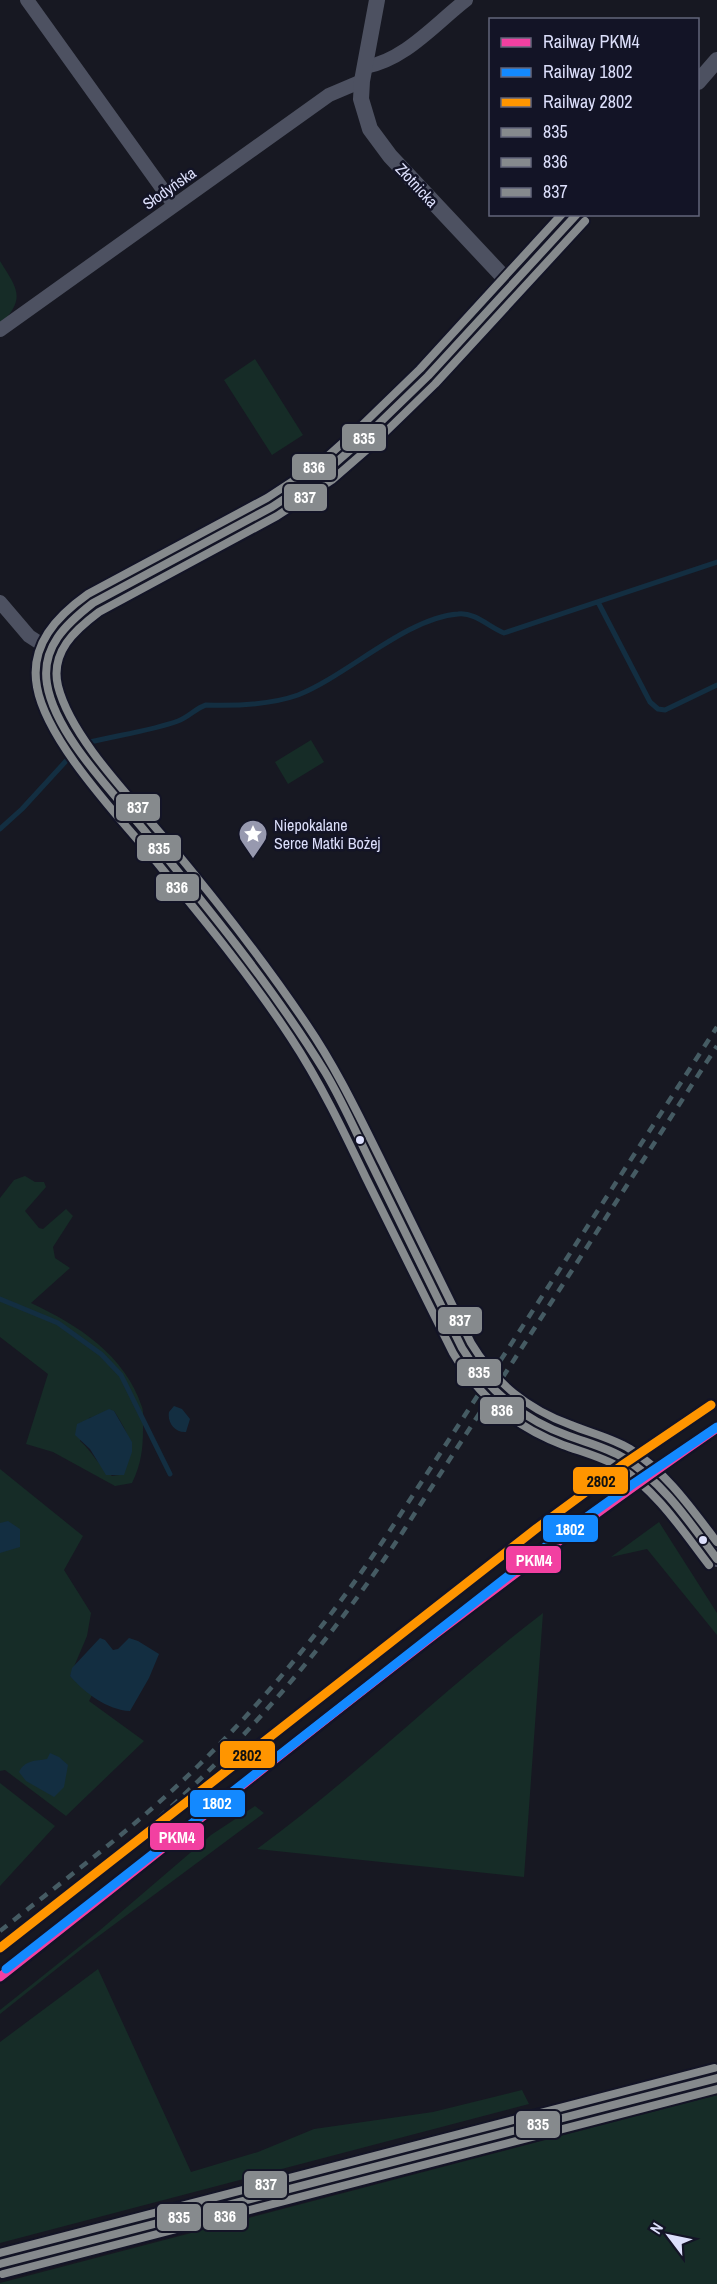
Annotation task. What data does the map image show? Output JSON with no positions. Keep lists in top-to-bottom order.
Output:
{
  "streets": {
    "street": ["Złotnicka", "Słodyńska"]
  },
  "crossings": [
    ["Złotnicka", "Słodyńska"]
  ],
  "places": {
    "place": ["Niepokalane Serce Matki Bożej"]
  },
  "lines": [
    "transit line 835",
    "transit line 836",
    "transit line 837",
    "rail line 2802",
    "rail line 1802",
    "rail line PKM4"
  ],
  "legend": [
    "Railway PKM4",
    "Railway 1802",
    "Railway 2802",
    "835",
    "836",
    "837"
  ],
  "north": "top left"
}
